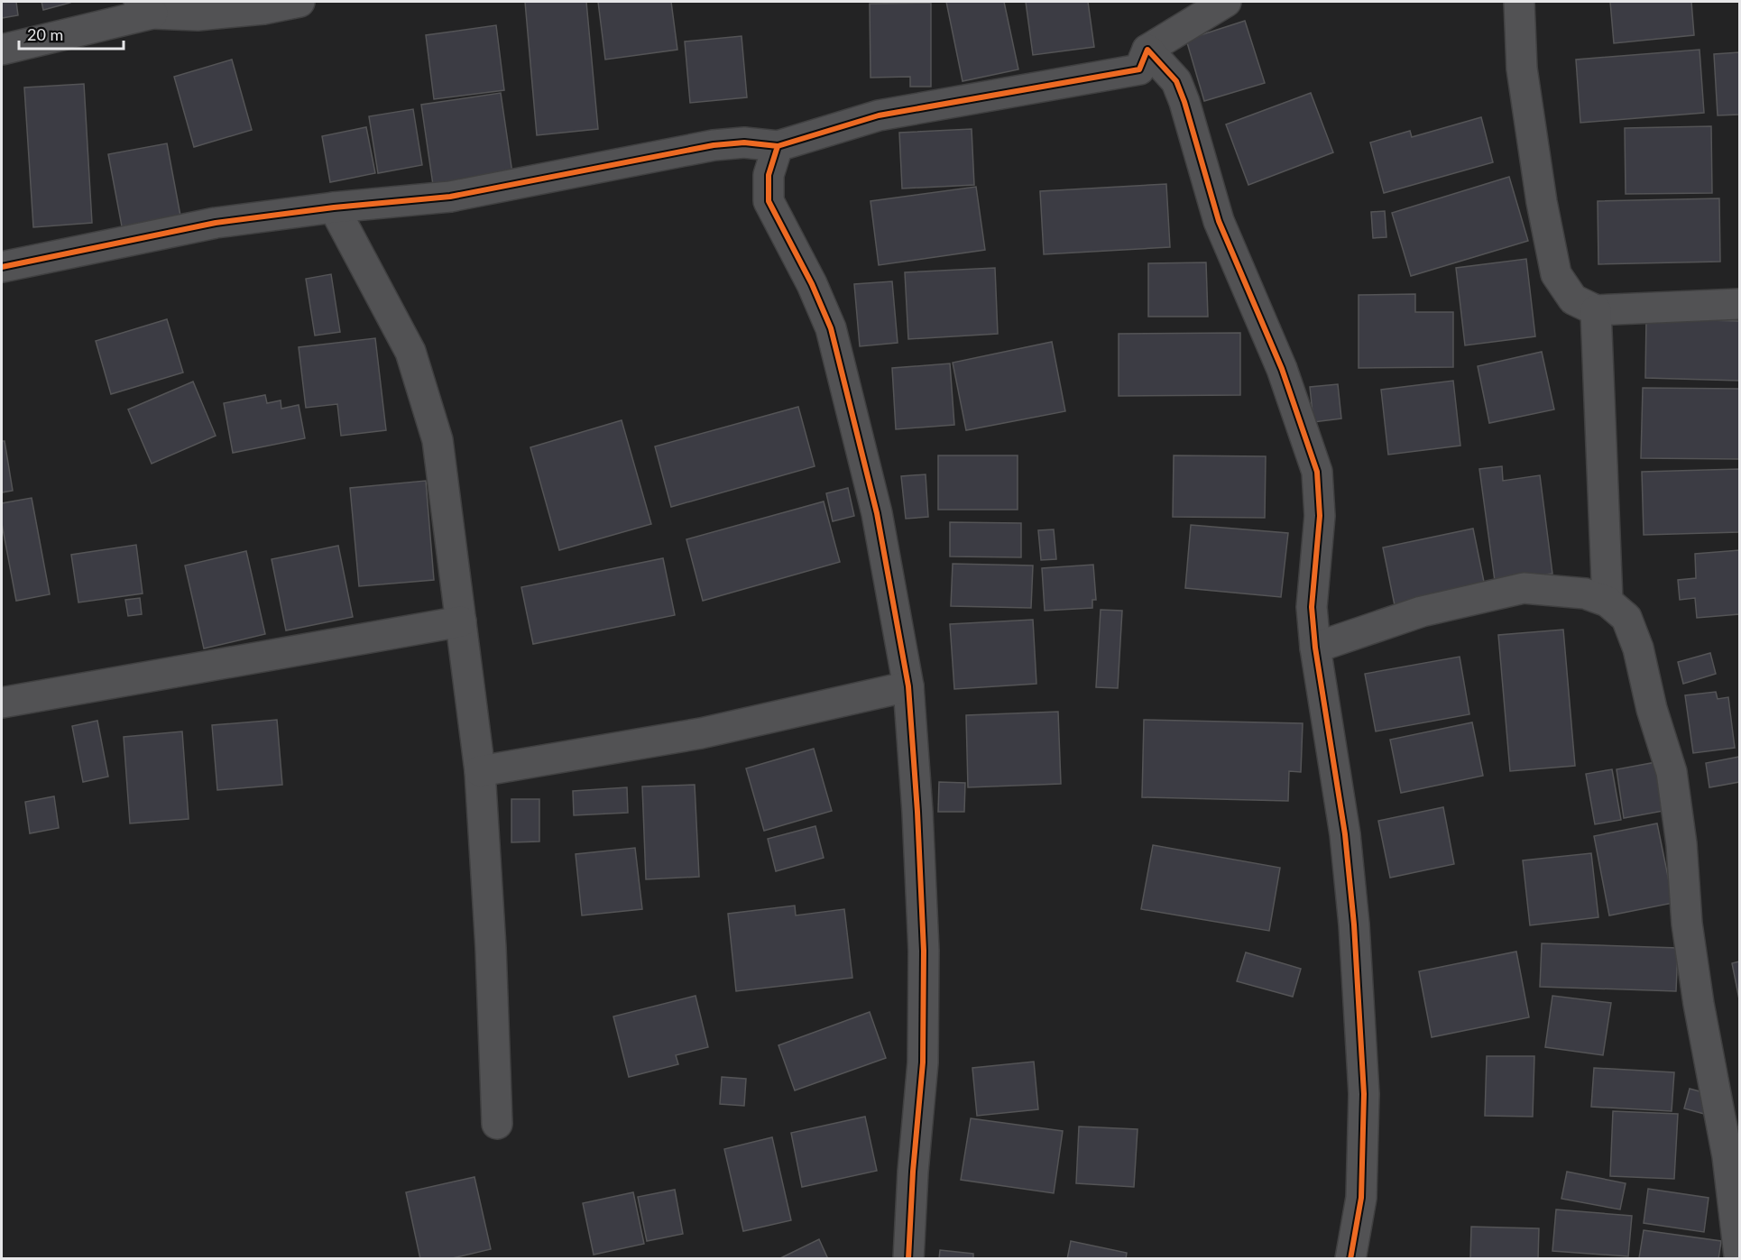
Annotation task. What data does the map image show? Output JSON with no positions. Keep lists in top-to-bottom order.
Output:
{
  "scale_bar": "20 m"
}
